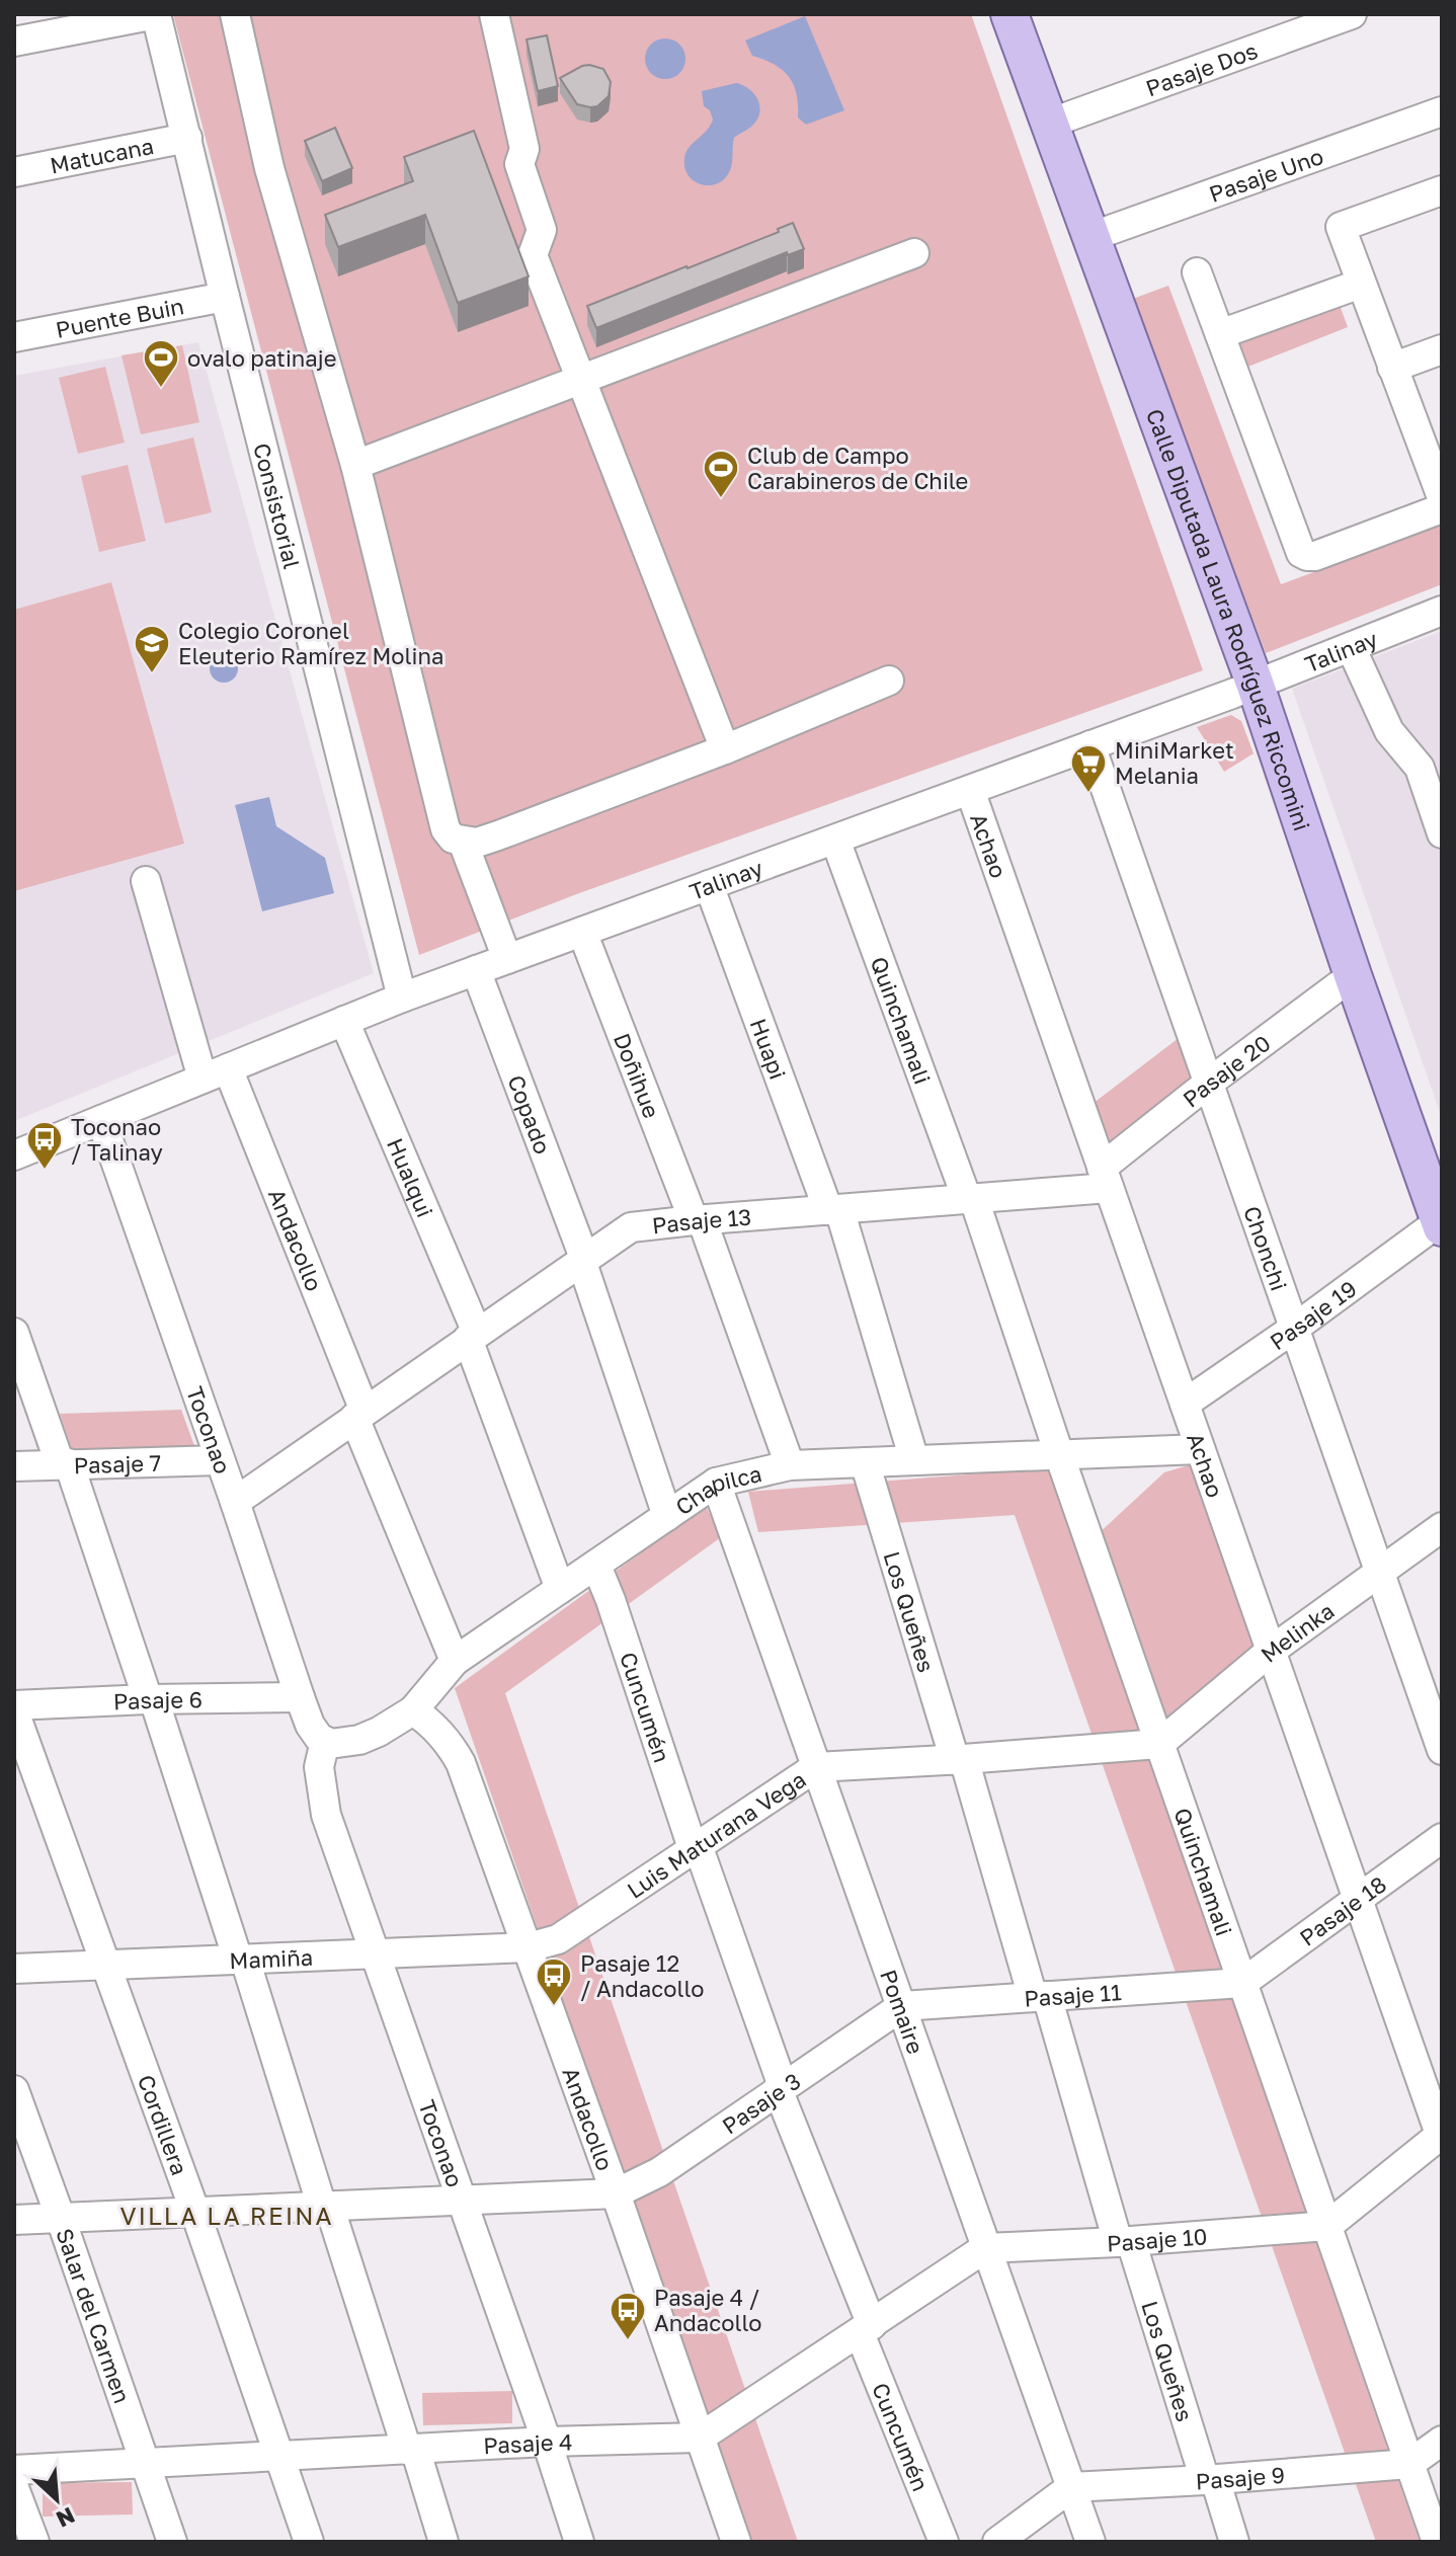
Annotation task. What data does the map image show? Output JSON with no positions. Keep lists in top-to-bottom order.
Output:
{
  "streets": {
    "main road": ["Calle Diputada Laura Rodríguez Riccomini"],
    "street": [
      "Pasaje Dos",
      "Matucana",
      "Pasaje Uno",
      "Puente Buin",
      "Consistorial",
      "Talinay",
      "Achao",
      "Quinchamali",
      "Huapi",
      "Pasaje 20",
      "Doñihue",
      "Copado",
      "Hualqui",
      "Pasaje 13",
      "Andacollo",
      "Chonchi",
      "Pasaje 19",
      "Toconao",
      "Pasaje 7",
      "Chapilca",
      "Los Queñes",
      "Melinka",
      "Pasaje 6",
      "Cuncumén",
      "Luis Maturana Vega",
      "Pasaje 18",
      "Mamiña",
      "Pasaje 11",
      "Pomaire",
      "Pasaje 3",
      "Cordillera",
      "Pasaje 10",
      "Salar del Carmen",
      "Pasaje 4",
      "Pasaje 9"
    ]
  },
  "crossings": [
    ["Pasaje Dos", "Calle Diputada Laura Rodríguez Riccomini"],
    ["Matucana", "Consistorial"],
    ["Pasaje Uno", "Calle Diputada Laura Rodríguez Riccomini"],
    ["Puente Buin", "Consistorial"],
    ["Consistorial", "Talinay"],
    ["Calle Diputada Laura Rodríguez Riccomini", "Talinay"],
    ["Calle Diputada Laura Rodríguez Riccomini", "Pasaje 20"],
    ["Calle Diputada Laura Rodríguez Riccomini", "Pasaje 19"],
    ["Talinay", "Achao"],
    ["Talinay", "Quinchamali"],
    ["Talinay", "Huapi"],
    ["Talinay", "Doñihue"],
    ["Talinay", "Copado"],
    ["Talinay", "Hualqui"],
    ["Talinay", "Andacollo"],
    ["Talinay", "Chonchi"],
    ["Talinay", "Toconao"],
    ["Achao", "Pasaje 20"],
    ["Achao", "Pasaje 13"],
    ["Achao", "Pasaje 19"],
    ["Achao", "Chapilca"],
    ["Achao", "Melinka"],
    ["Achao", "Pasaje 18"],
    ["Quinchamali", "Pasaje 13"],
    ["Quinchamali", "Chapilca"],
    ["Quinchamali", "Melinka"],
    ["Quinchamali", "Luis Maturana Vega"],
    ["Quinchamali", "Pasaje 18"],
    ["Quinchamali", "Pasaje 11"],
    ["Quinchamali", "Pasaje 10"],
    ["Quinchamali", "Pasaje 9"],
    ["Huapi", "Pasaje 13"],
    ["Huapi", "Chapilca"],
    ["Pasaje 20", "Pasaje 13"],
    ["Pasaje 20", "Chonchi"],
    ["Doñihue", "Pasaje 13"],
    ["Doñihue", "Chapilca"],
    ["Copado", "Pasaje 13"],
    ["Copado", "Chapilca"],
    ["Hualqui", "Pasaje 13"],
    ["Hualqui", "Chapilca"],
    ["Pasaje 13", "Andacollo"],
    ["Pasaje 13", "Toconao"],
    ["Andacollo", "Chapilca"],
    ["Andacollo", "Luis Maturana Vega"],
    ["Andacollo", "Mamiña"],
    ["Andacollo", "Pasaje 3"],
    ["Andacollo", "Pasaje 4"],
    ["Chonchi", "Pasaje 19"],
    ["Chonchi", "Melinka"],
    ["Toconao", "Pasaje 7"],
    ["Toconao", "Chapilca"],
    ["Toconao", "Pasaje 6"],
    ["Toconao", "Mamiña"],
    ["Toconao", "Pasaje 4"],
    ["Chapilca", "Los Queñes"],
    ["Chapilca", "Cuncumén"],
    ["Chapilca", "Pomaire"],
    ["Los Queñes", "Luis Maturana Vega"],
    ["Los Queñes", "Pasaje 11"],
    ["Los Queñes", "Pasaje 10"],
    ["Los Queñes", "Pasaje 9"],
    ["Melinka", "Luis Maturana Vega"],
    ["Pasaje 6", "Cordillera"],
    ["Cuncumén", "Luis Maturana Vega"],
    ["Cuncumén", "Pasaje 3"],
    ["Luis Maturana Vega", "Mamiña"],
    ["Luis Maturana Vega", "Pomaire"],
    ["Pasaje 18", "Pasaje 11"],
    ["Mamiña", "Cordillera"],
    ["Pasaje 11", "Pomaire"],
    ["Pasaje 11", "Pasaje 3"],
    ["Pomaire", "Pasaje 3"],
    ["Pomaire", "Pasaje 10"],
    ["Pomaire", "Pasaje 9"],
    ["Cordillera", "Pasaje 4"],
    ["Salar del Carmen", "Pasaje 4"]
  ],
  "districts": ["VILLA LA REINA"],
  "places": {
    "sports": ["ovalo patinaje", "Club de Campo Carabineros de Chile"],
    "school or university": ["Colegio Coronel Eleuterio Ramírez Molina"],
    "supermarket": ["MiniMarket Melania"],
    "bus stop": ["Toconao / Talinay", "Pasaje 12 / Andacollo", "Pasaje 4 / Andacollo"]
  },
  "north": "bottom right"
}
